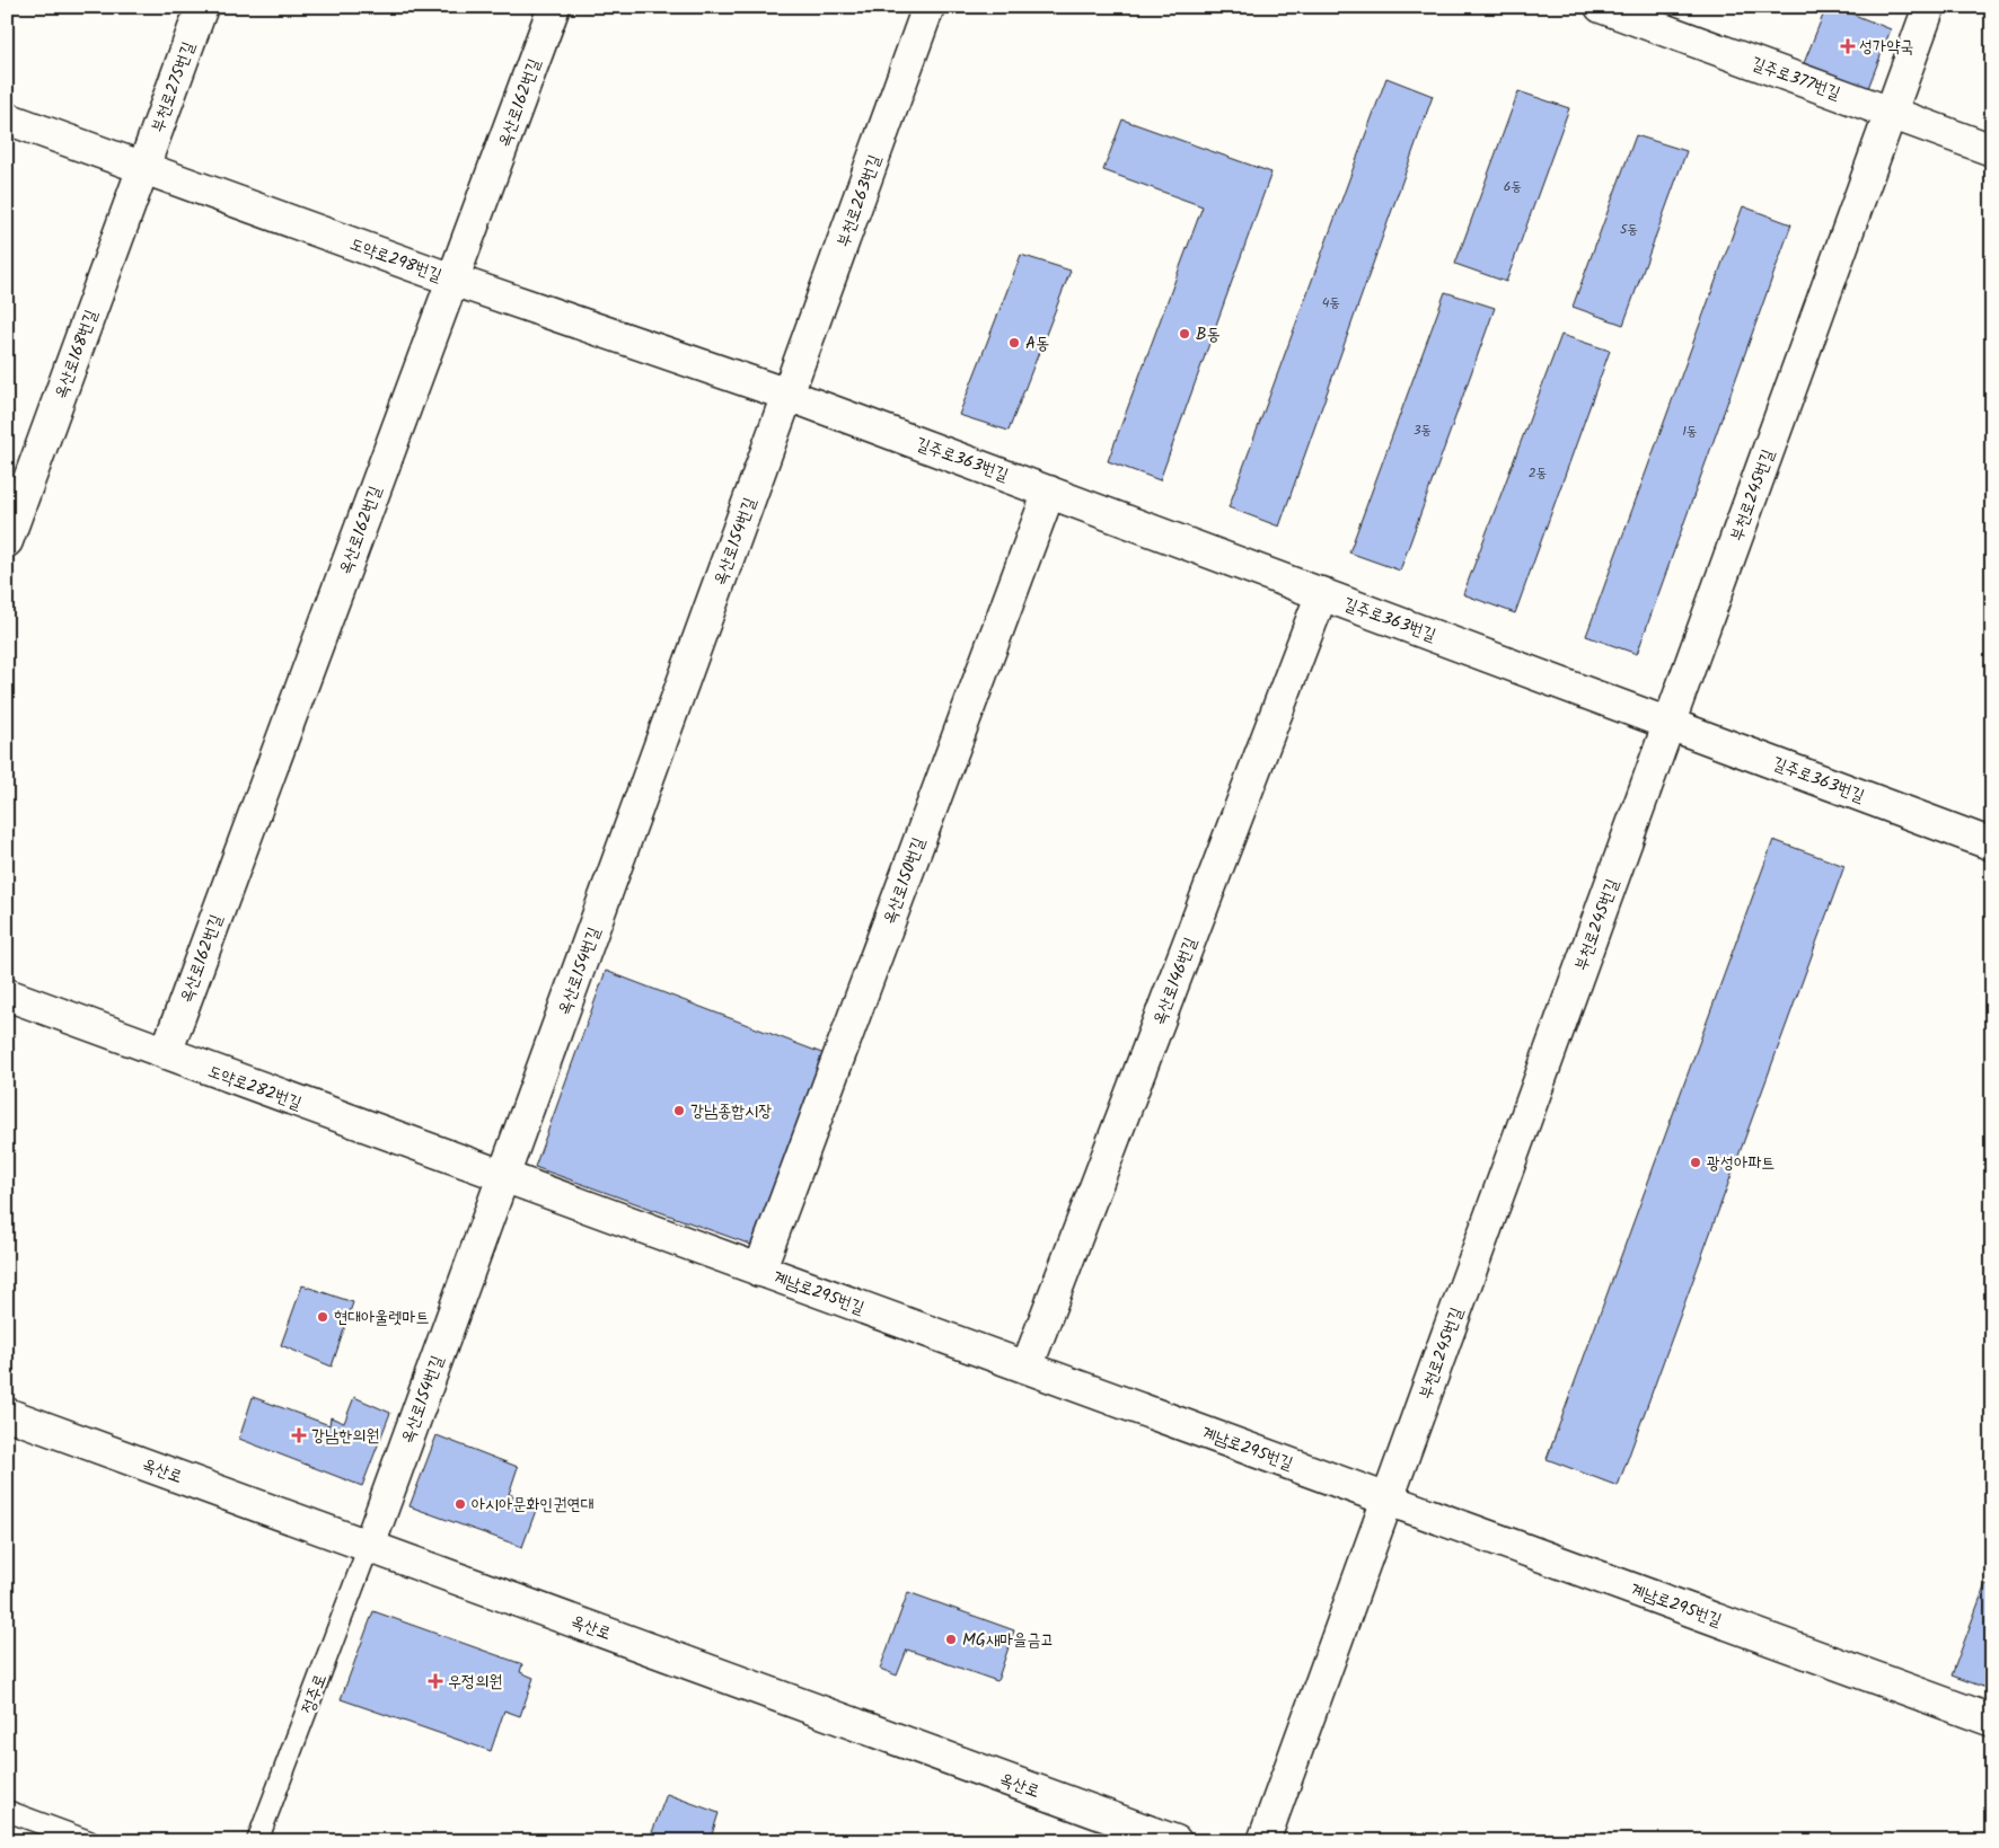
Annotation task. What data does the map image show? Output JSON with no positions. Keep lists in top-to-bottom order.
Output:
{
  "streets": {
    "street": [
      "길주로377번길",
      "부천로275번길",
      "옥산로162번길",
      "부천로263번길",
      "도약로298번길",
      "옥산로168번길",
      "길주로363번길",
      "부천로245번길",
      "옥산로154번길",
      "옥산로150번길",
      "옥산로146번길",
      "도약로282번길",
      "계남로295번길",
      "옥산로"
    ],
    "lane": ["정주로"]
  },
  "crossings": [
    ["길주로377번길", "부천로245번길"],
    ["부천로275번길", "도약로298번길"],
    ["부천로275번길", "옥산로168번길"],
    ["옥산로162번길", "도약로298번길"],
    ["옥산로162번길", "도약로282번길"],
    ["부천로263번길", "도약로298번길"],
    ["부천로263번길", "길주로363번길"],
    ["부천로263번길", "옥산로154번길"],
    ["도약로298번길", "옥산로168번길"],
    ["도약로298번길", "길주로363번길"],
    ["도약로298번길", "옥산로154번길"],
    ["길주로363번길", "부천로245번길"],
    ["길주로363번길", "옥산로154번길"],
    ["길주로363번길", "옥산로150번길"],
    ["길주로363번길", "옥산로146번길"],
    ["부천로245번길", "계남로295번길"],
    ["옥산로154번길", "도약로282번길"],
    ["옥산로154번길", "계남로295번길"],
    ["옥산로154번길", "옥산로"],
    ["옥산로154번길", "정주로"],
    ["옥산로150번길", "계남로295번길"],
    ["옥산로146번길", "계남로295번길"],
    ["도약로282번길", "계남로295번길"],
    ["옥산로", "정주로"]
  ],
  "places": {
    "health": ["성가약국", "강남한의원", "우정의원"],
    "other": [
      "B동",
      "A동",
      "강남종합시장",
      "광성아파트",
      "현대아울렛마트",
      "아시아문화인권연대",
      "MG새마을금고"
    ]
  },
  "house_numbers": [
    "6동",
    "5동",
    "4동",
    "3동",
    "1동",
    "2동"
  ]
}
